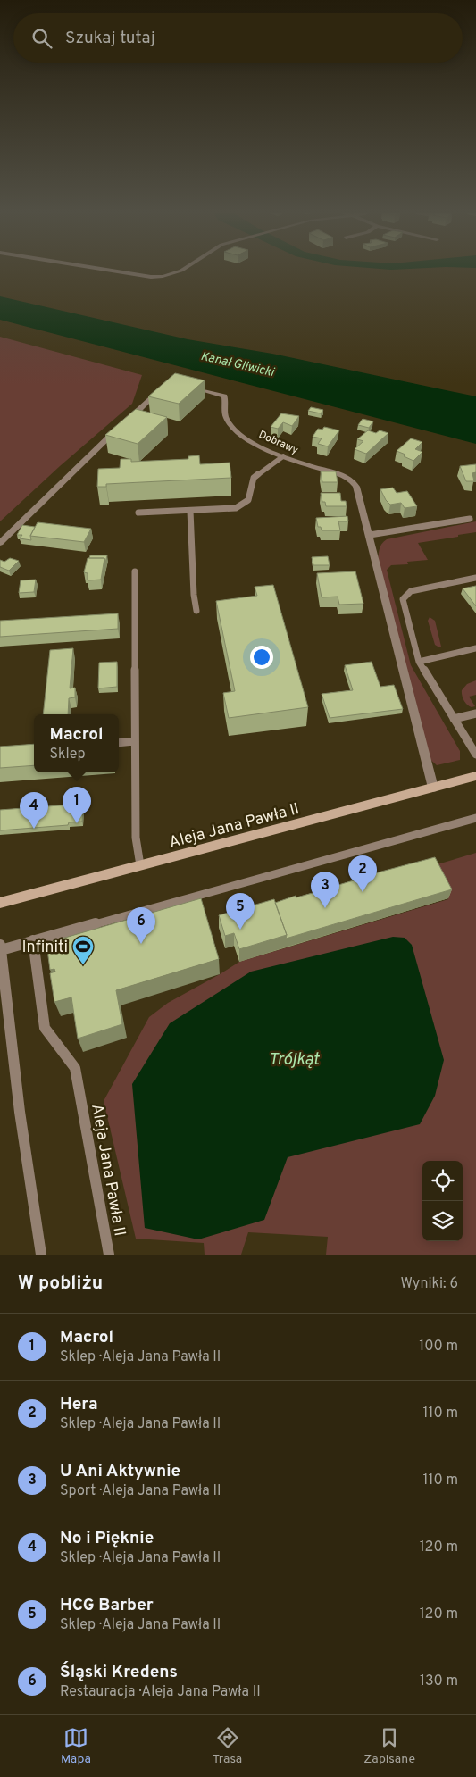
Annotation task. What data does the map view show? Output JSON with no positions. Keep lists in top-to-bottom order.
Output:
{
  "streets": {
    "main road": ["Aleja Jana Pawła II"],
    "street": ["Dobrawy"]
  },
  "water": ["Kanał Gliwicki", "Trójkąt"],
  "places": {
    "sports": ["Infiniti"]
  },
  "page": {
    "search": "Szukaj tutaj",
    "popup": ["Macrol", "Sklep"],
    "pins": [
      "1",
      "4",
      "2",
      "3",
      "5",
      "6"
    ],
    "heading": ["W pobliżu", "Wyniki: 6"],
    "list": [
      {
        "mark": "1",
        "name": "Macrol",
        "note": "Sklep · Aleja Jana Pawła II",
        "value": "100 m"
      },
      {
        "mark": "2",
        "name": "Hera",
        "note": "Sklep · Aleja Jana Pawła II",
        "value": "110 m"
      },
      {
        "mark": "3",
        "name": "U Ani Aktywnie",
        "note": "Sport · Aleja Jana Pawła II",
        "value": "110 m"
      },
      {
        "mark": "4",
        "name": "No i Pięknie",
        "note": "Sklep · Aleja Jana Pawła II",
        "value": "120 m"
      },
      {
        "mark": "5",
        "name": "HCG Barber",
        "note": "Sklep · Aleja Jana Pawła II",
        "value": "120 m"
      },
      {
        "mark": "6",
        "name": "Śląski Kredens",
        "note": "Restauracja · Aleja Jana Pawła II",
        "value": "130 m"
      }
    ],
    "nav": ["Mapa", "Trasa", "Zapisane"]
  }
}
